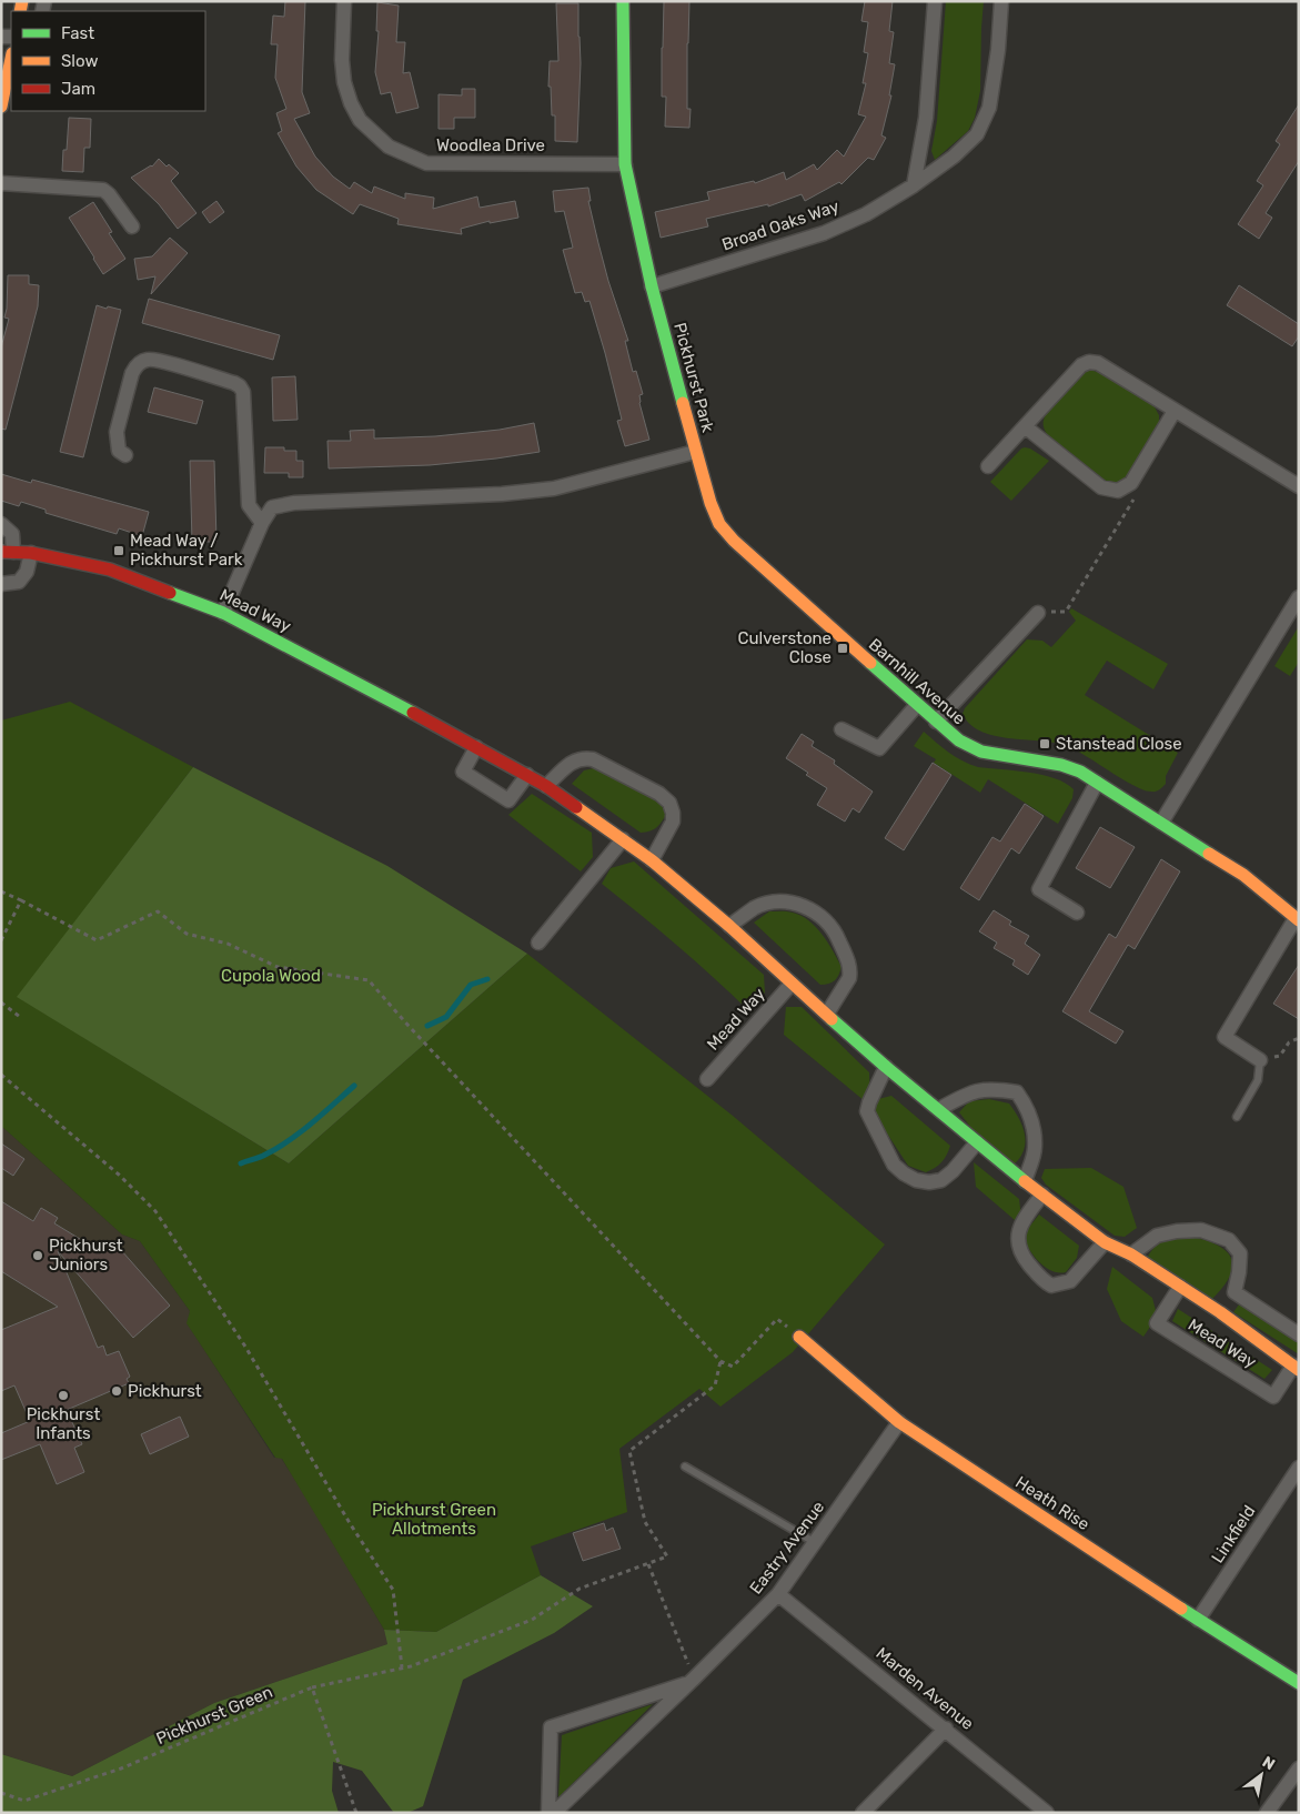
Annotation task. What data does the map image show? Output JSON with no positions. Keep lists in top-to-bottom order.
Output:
{
  "streets": {
    "street": [
      "Woodlea Drive",
      "Broad Oaks Way",
      "Pickhurst Park",
      "Mead Way",
      "Barnhill Avenue",
      "Heath Rise",
      "Linkfield",
      "Eastry Avenue",
      "Marden Avenue"
    ],
    "path": ["Pickhurst Green"]
  },
  "crossings": [
    ["Woodlea Drive", "Pickhurst Park"],
    ["Broad Oaks Way", "Pickhurst Park"],
    ["Pickhurst Park", "Mead Way"],
    ["Pickhurst Park", "Barnhill Avenue"],
    ["Heath Rise", "Linkfield"],
    ["Heath Rise", "Eastry Avenue"],
    ["Eastry Avenue", "Marden Avenue"]
  ],
  "parks": ["Cupola Wood", "Pickhurst Green Allotments"],
  "places": {
    "transit": ["Mead Way / Pickhurst Park", "Culverstone Close", "Stanstead Close"],
    "other": ["Pickhurst Juniors", "Pickhurst", "Pickhurst Infants"]
  },
  "legend": ["Fast", "Slow", "Jam"],
  "north": "top right"
}
